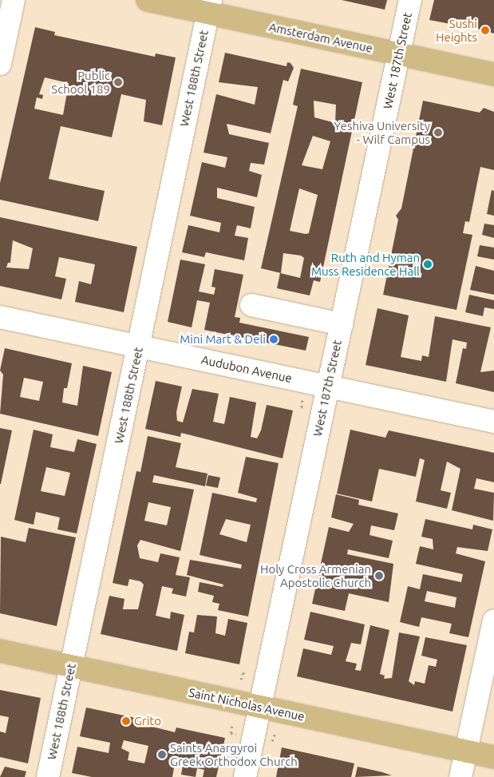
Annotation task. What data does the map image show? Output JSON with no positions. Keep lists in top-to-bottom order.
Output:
{
  "streets": {
    "main road": ["Amsterdam Avenue", "Saint Nicholas Avenue"],
    "street": ["West 187th Street", "West 188th Street", "Audubon Avenue"]
  },
  "crossings": [
    ["Amsterdam Avenue", "West 187th Street"],
    ["Amsterdam Avenue", "West 188th Street"],
    ["West 187th Street", "Audubon Avenue"],
    ["West 187th Street", "Saint Nicholas Avenue"],
    ["West 188th Street", "Audubon Avenue"],
    ["West 188th Street", "Saint Nicholas Avenue"]
  ],
  "places": [
    "Sushi Heights",
    "Public School 189",
    "Yeshiva University - Wilf Campus",
    "Ruth and Hyman Muss Residence Hall",
    "Mini Mart & Deli",
    "Holy Cross Armenian Apostolic Church",
    "Grito",
    "Saints Anargyroi Greek Orthodox Church"
  ]
}
